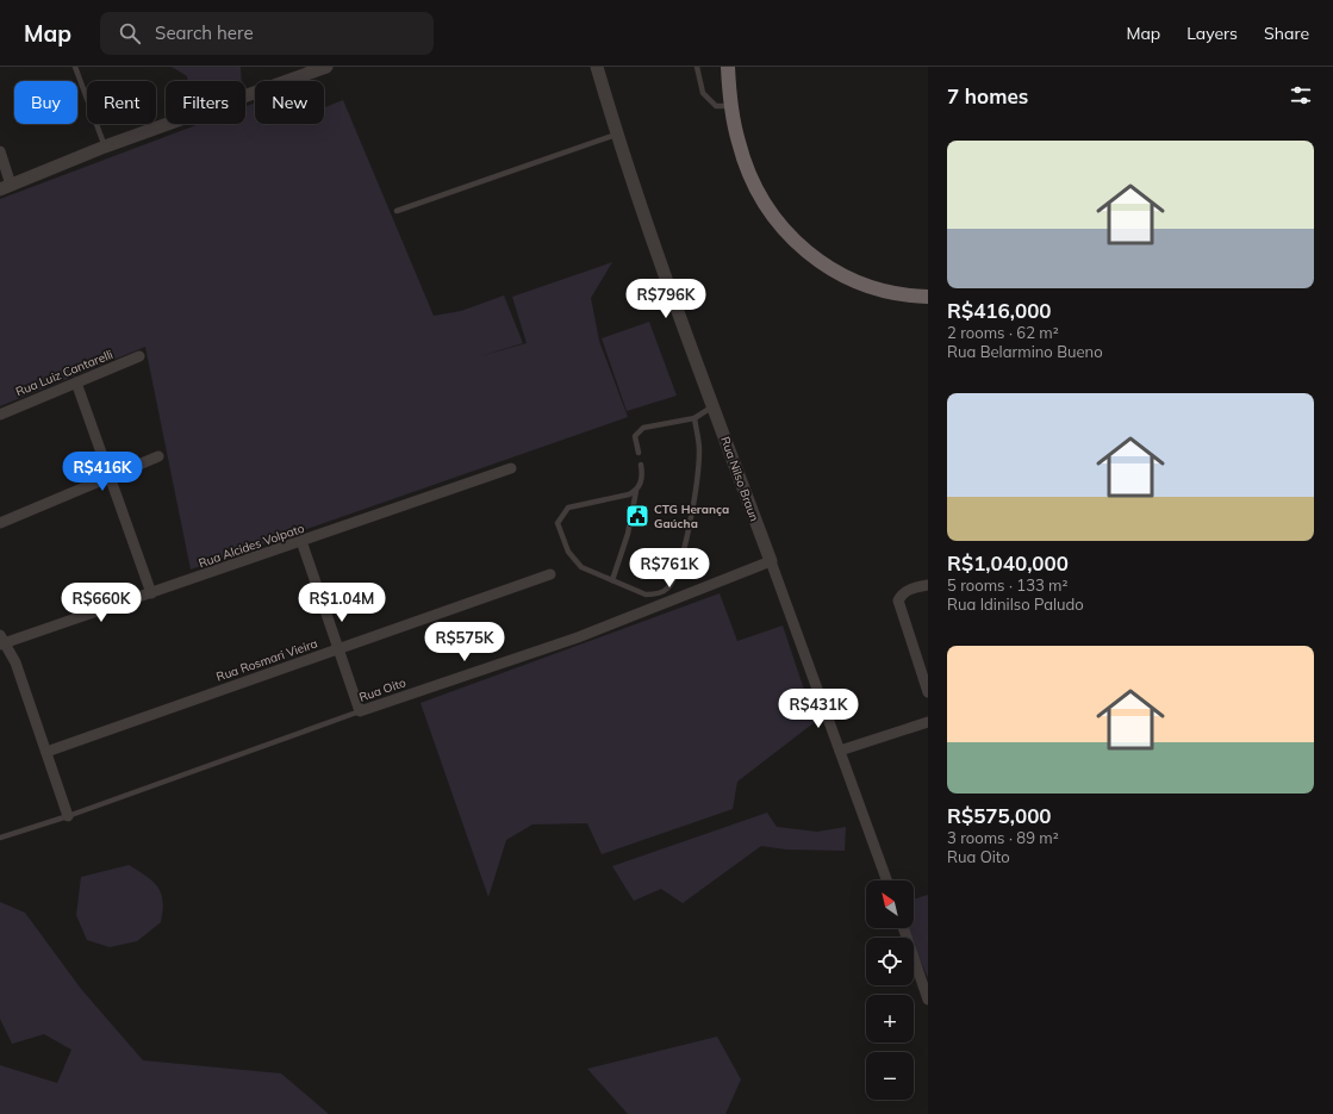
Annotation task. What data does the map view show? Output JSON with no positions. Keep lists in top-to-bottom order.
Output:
{
  "streets": {
    "street": [
      "Rua Luiz Cantarelli",
      "Rua Nilso Braun",
      "Rua Alcides Volpato",
      "Rua Rosmari Vieira",
      "Rua Oito"
    ]
  },
  "crossings": [
    ["Rua Nilso Braun", "Rua Oito"]
  ],
  "places": {
    "public building": ["CTG Herança Gaúcha"]
  },
  "north": "top left",
  "page": {
    "header": "Map",
    "search": "Search here",
    "nav": ["Map", "Layers", "Share"],
    "heading": "7 homes",
    "chip": [
      "Buy",
      "Rent",
      "Filters",
      "New"
    ],
    "list": [
      {
        "name": "R$416,000",
        "note": "2 rooms · 62 m² · Rua Belarmino Bueno"
      },
      {
        "name": "R$1,040,000",
        "note": "5 rooms · 133 m² · Rua Idinilso Paludo"
      },
      {
        "name": "R$575,000",
        "note": "3 rooms · 89 m² · Rua Oito"
      }
    ],
    "price": [
      "R$796K",
      "R$416K",
      "R$761K",
      "R$660K",
      "R$1.04M",
      "R$575K",
      "R$431K"
    ],
    "map_buttons": ["+", "−"]
  }
}
